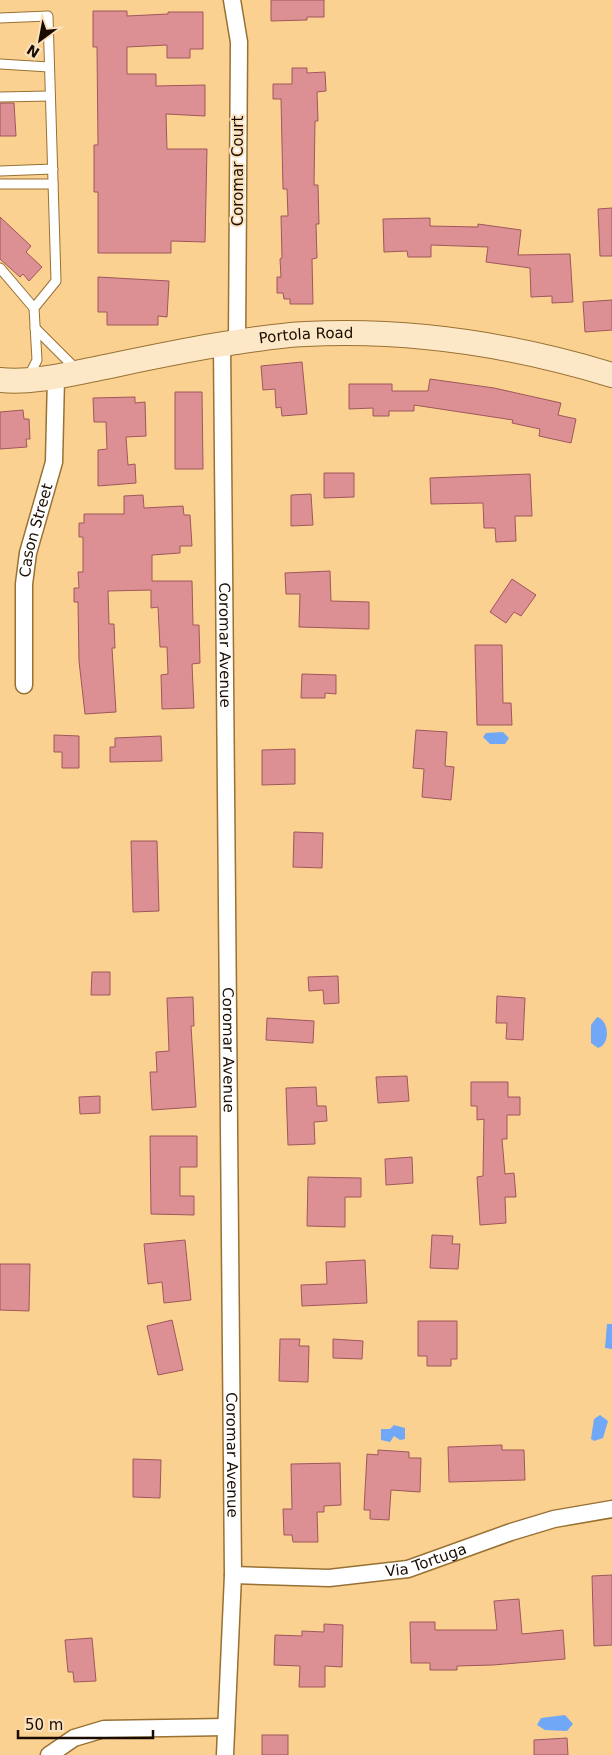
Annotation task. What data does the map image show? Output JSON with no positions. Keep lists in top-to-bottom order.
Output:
{
  "streets": {
    "street": [
      "Coromar Court",
      "Portola Road",
      "Cason Street",
      "Coromar Avenue",
      "Via Tortuga"
    ]
  },
  "crossings": [
    ["Coromar Court", "Portola Road"],
    ["Coromar Court", "Coromar Avenue"],
    ["Portola Road", "Cason Street"],
    ["Portola Road", "Coromar Avenue"],
    ["Coromar Avenue", "Via Tortuga"]
  ],
  "scale_bar": "50 m",
  "north": "bottom left"
}
